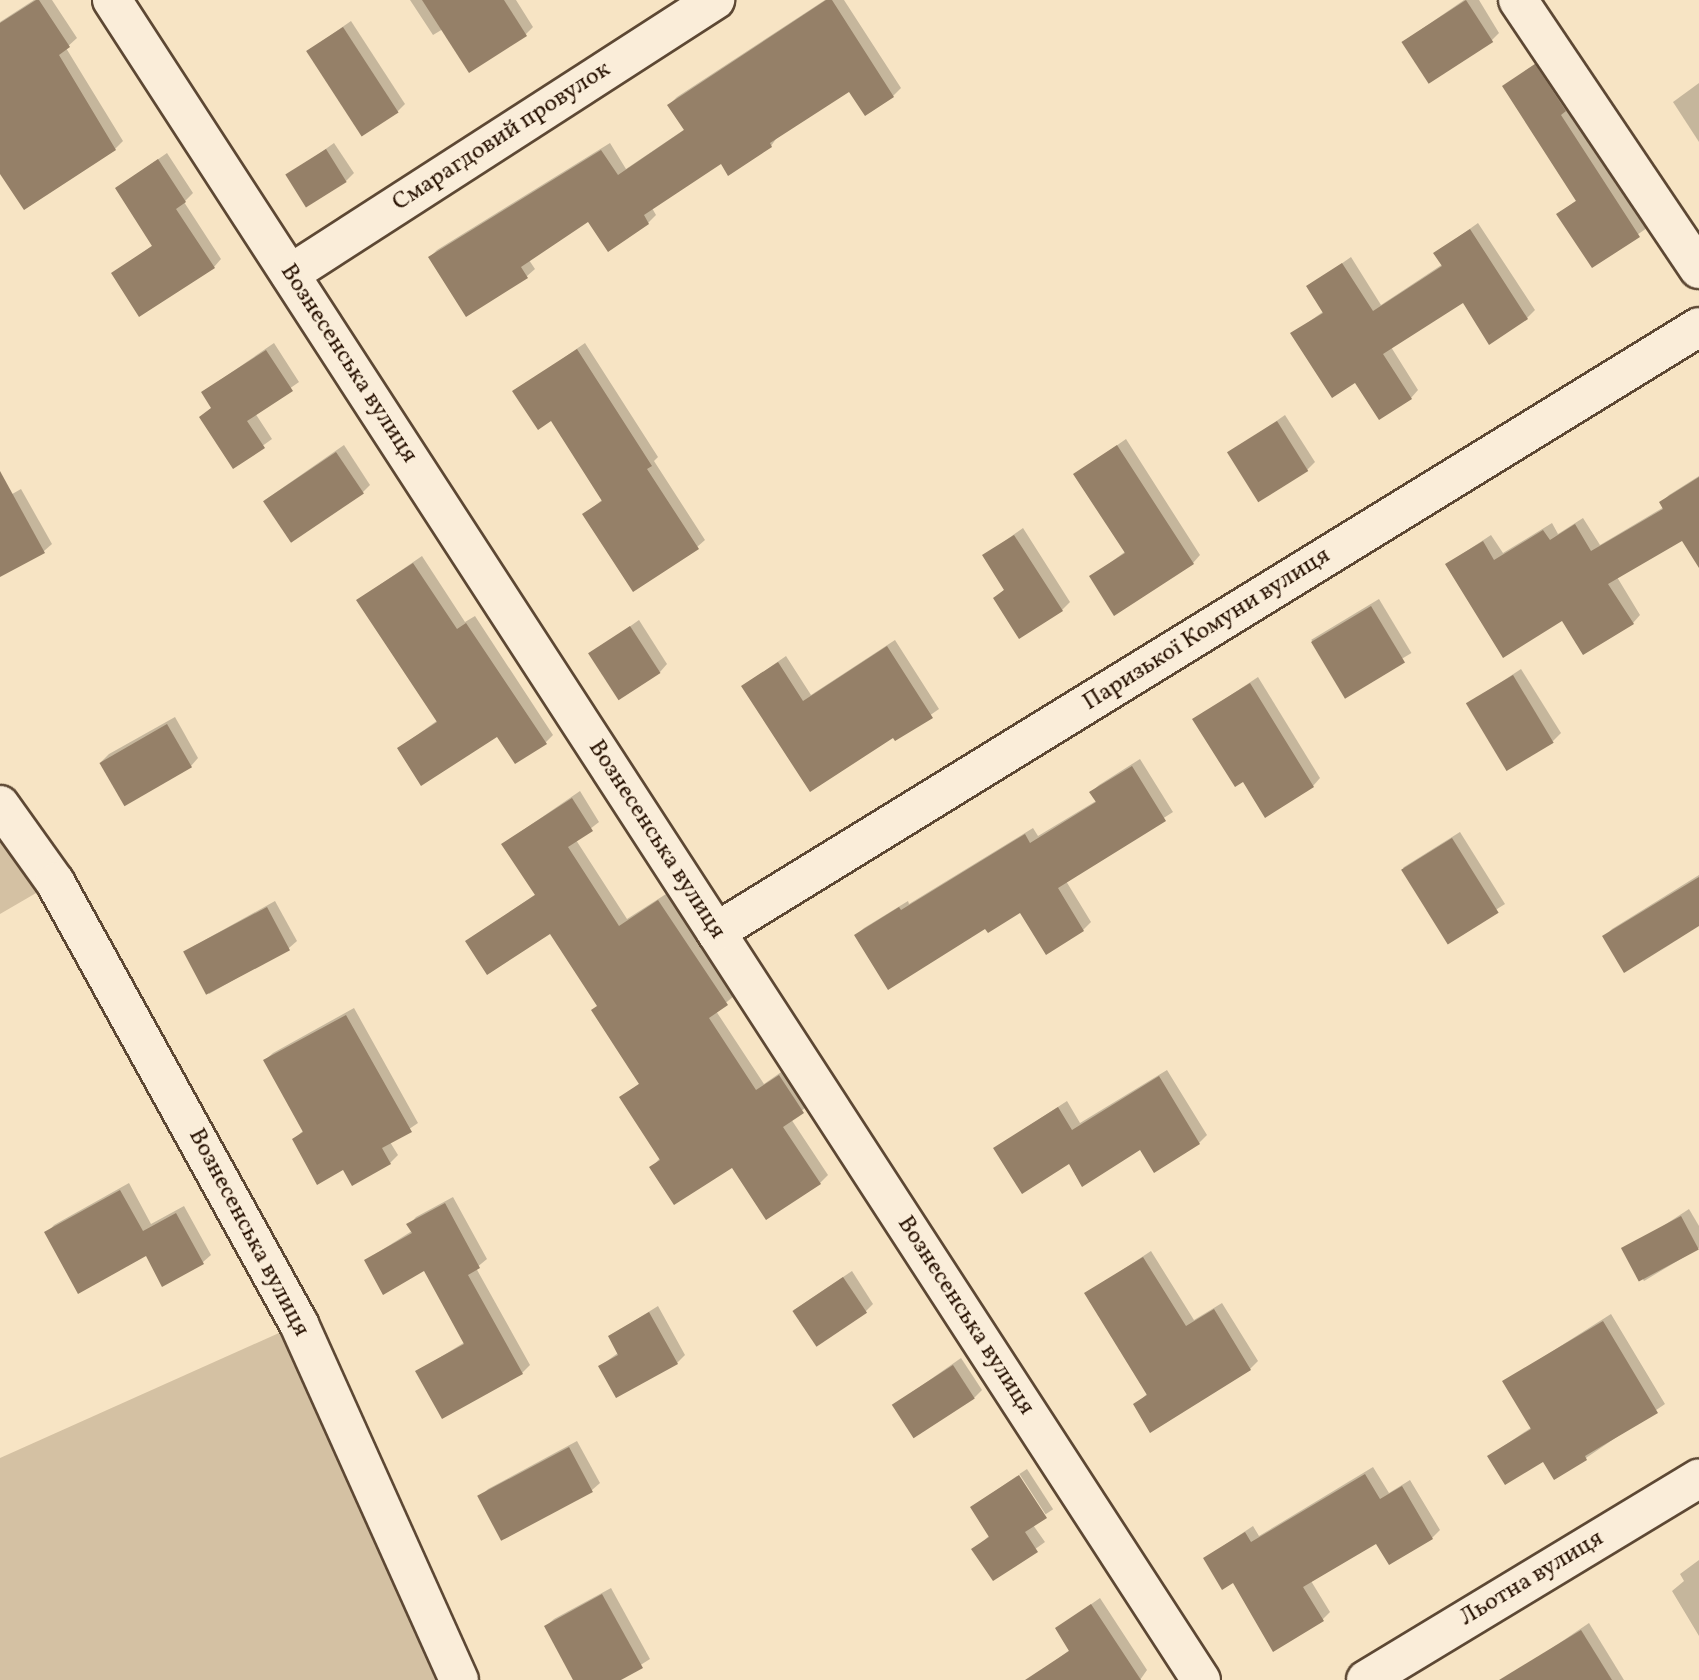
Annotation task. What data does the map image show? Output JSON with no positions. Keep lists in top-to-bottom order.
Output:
{
  "streets": {
    "street": [
      "Смарагдовий провулок",
      "Вознесенська вулиця",
      "Паризької Комуни вулиця",
      "Льотна вулиця"
    ]
  },
  "crossings": [
    ["Смарагдовий провулок", "Вознесенська вулиця"],
    ["Вознесенська вулиця", "Паризької Комуни вулиця"]
  ]
}
